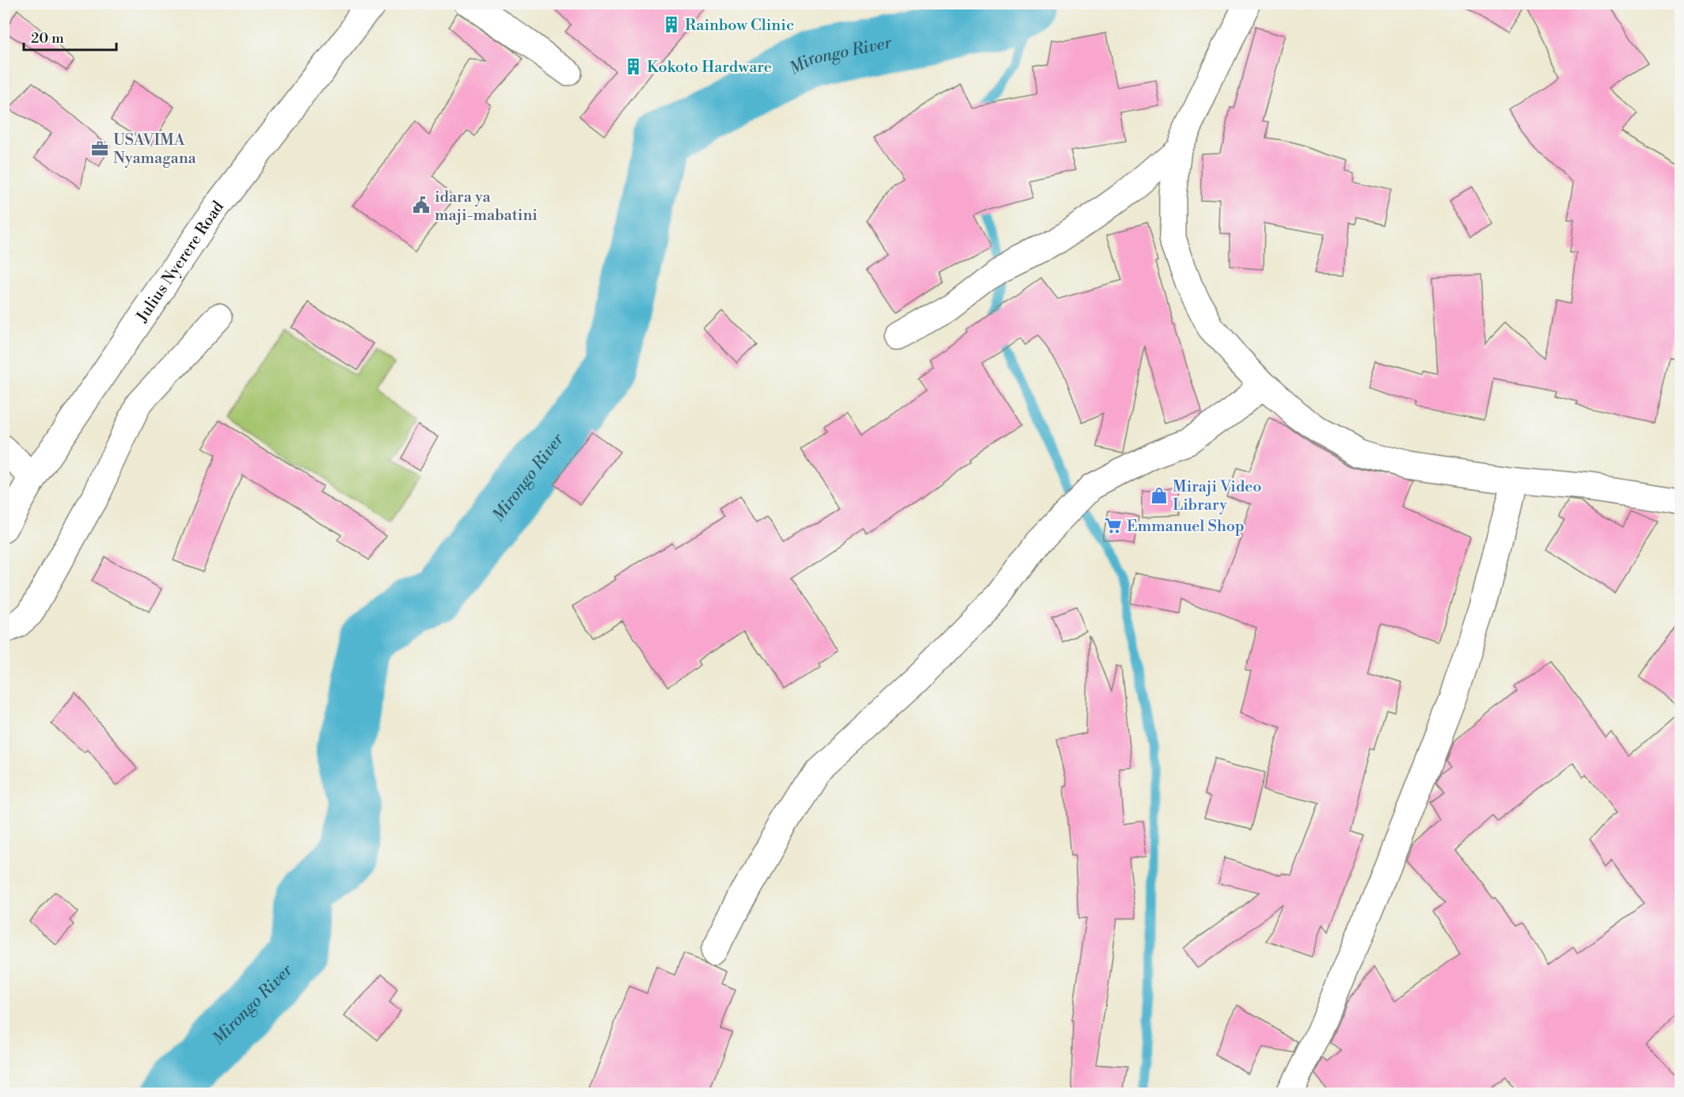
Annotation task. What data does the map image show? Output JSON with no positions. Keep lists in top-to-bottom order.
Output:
{
  "streets": {
    "main road": ["Julius Nyerere Road"]
  },
  "water": ["Mirongo River"],
  "places": {
    "building": ["Rainbow Clinic", "Kokoto Hardware"],
    "office": ["USAVIMA Nyamagana"],
    "public building": ["idara ya maji-mabatini"],
    "shop": ["Miraji Video Library"],
    "supermarket": ["Emmanuel Shop"]
  },
  "scale_bar": "20 m"
}
